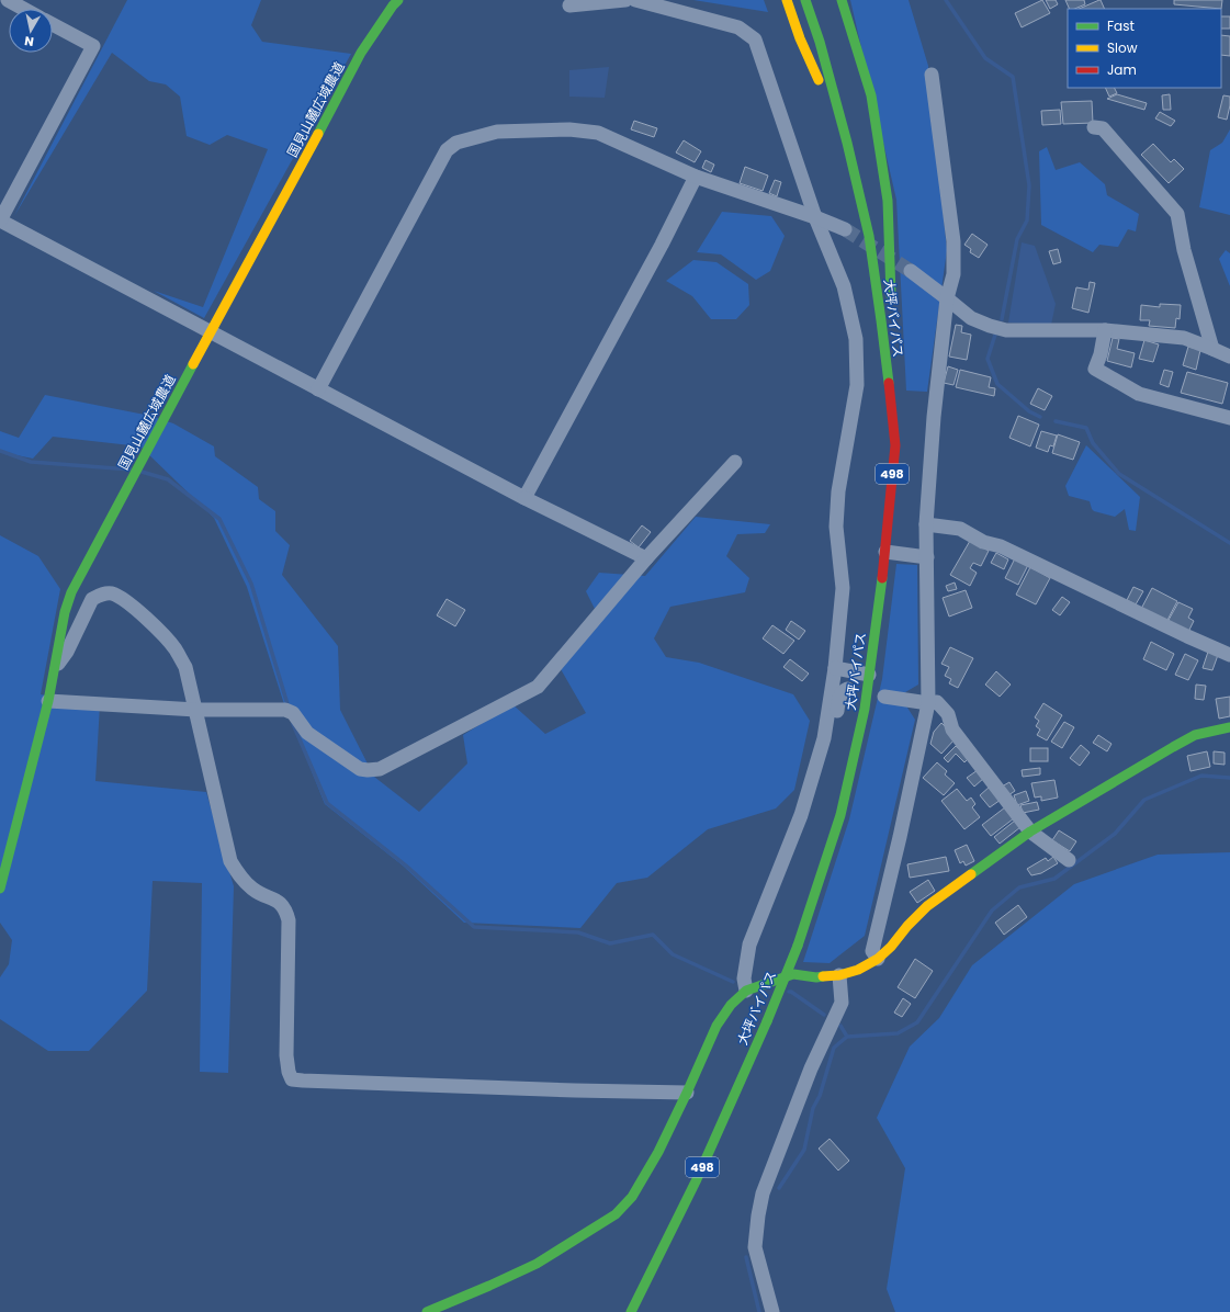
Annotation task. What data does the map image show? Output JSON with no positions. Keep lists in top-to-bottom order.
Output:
{
  "streets": {
    "main road": ["国見山麓広域農道", "大坪バイパス", "498"]
  },
  "legend": ["Fast", "Slow", "Jam"],
  "north": "bottom"
}
